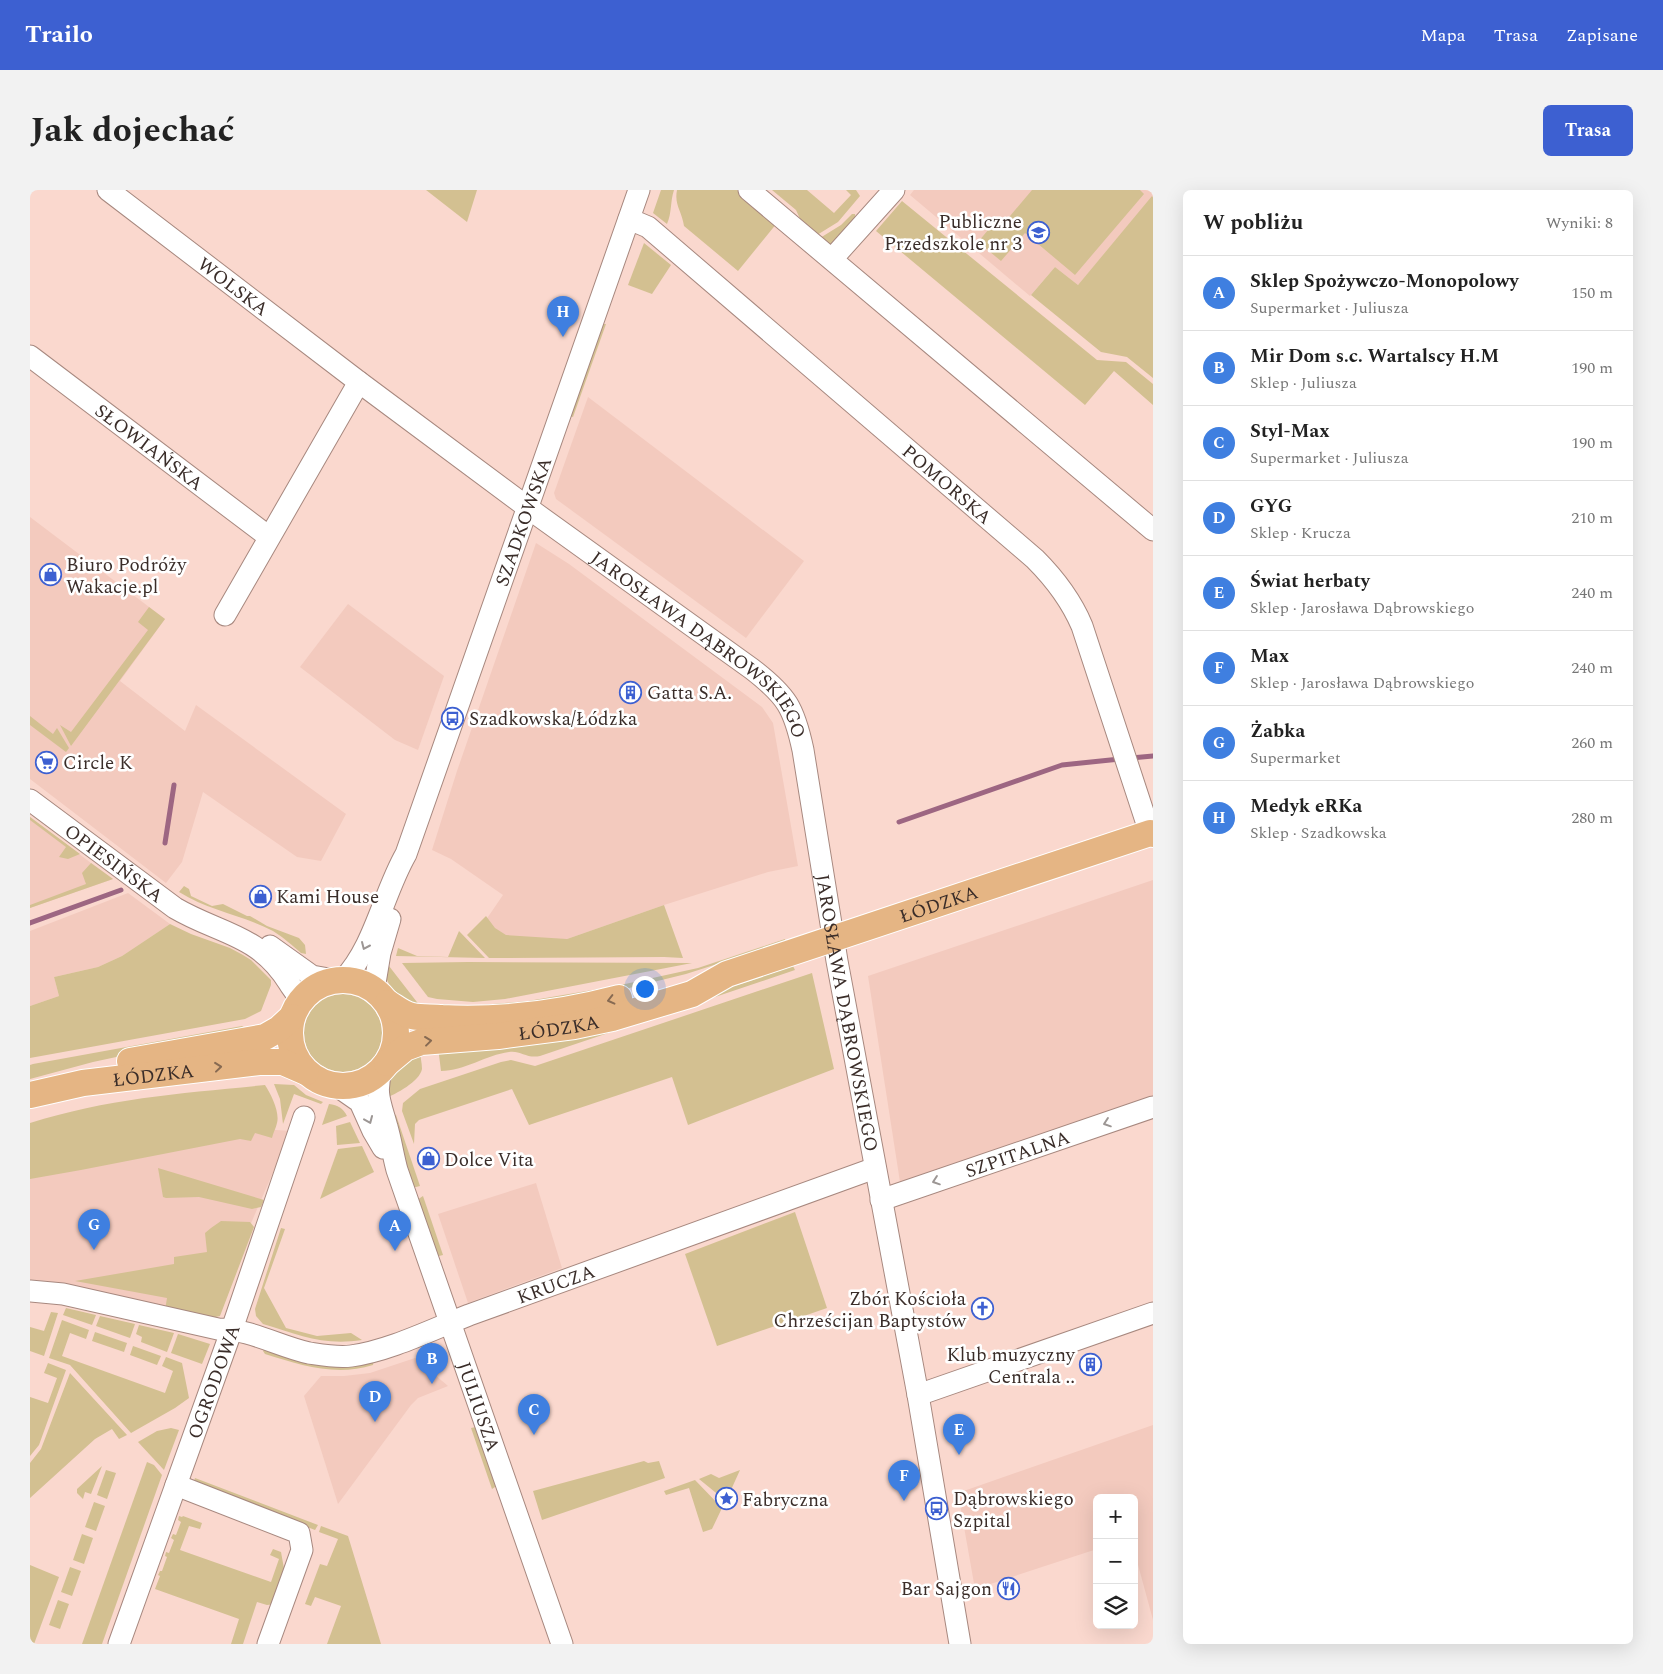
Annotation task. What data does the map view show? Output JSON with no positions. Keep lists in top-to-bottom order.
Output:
{
  "streets": {
    "main road": ["ŁÓDZKA"],
    "street": [
      "WOLSKA",
      "SŁOWIAŃSKA",
      "POMORSKA",
      "SZADKOWSKA",
      "JAROSŁAWA DĄBROWSKIEGO",
      "OPIESIŃSKA",
      "SZPITALNA",
      "KRUCZA",
      "OGRODOWA",
      "JULIUSZA"
    ]
  },
  "crossings": [
    ["WOLSKA", "SZADKOWSKA"],
    ["WOLSKA", "JAROSŁAWA DĄBROWSKIEGO"],
    ["POMORSKA", "SZADKOWSKA"],
    ["POMORSKA", "ŁÓDZKA"],
    ["SZADKOWSKA", "JAROSŁAWA DĄBROWSKIEGO"],
    ["SZADKOWSKA", "OPIESIŃSKA"],
    ["SZADKOWSKA", "ŁÓDZKA"],
    ["SZADKOWSKA", "JULIUSZA"],
    ["JAROSŁAWA DĄBROWSKIEGO", "ŁÓDZKA"],
    ["JAROSŁAWA DĄBROWSKIEGO", "SZPITALNA"],
    ["JAROSŁAWA DĄBROWSKIEGO", "KRUCZA"],
    ["OPIESIŃSKA", "ŁÓDZKA"],
    ["OPIESIŃSKA", "JULIUSZA"],
    ["ŁÓDZKA", "JULIUSZA"],
    ["KRUCZA", "OGRODOWA"],
    ["KRUCZA", "JULIUSZA"]
  ],
  "one_way": ["SZPITALNA"],
  "places": {
    "school or university": ["Publiczne Przedszkole nr 3"],
    "shop": ["Biuro Podróży Wakacje.pl", "Kami House", "Dolce Vita"],
    "building": ["Gatta S.A.", "Klub muzyczny Centrala .."],
    "bus stop": ["Szadkowska/Łódzka", "Dąbrowskiego Szpital"],
    "supermarket": ["Circle K"],
    "church": ["Zbór Kościoła Chrześcijan Baptystów"],
    "place": ["Fabryczna"],
    "restaurant": ["Bar Sajgon"]
  },
  "page": {
    "header": "Trailo",
    "nav": ["Mapa", "Trasa", "Zapisane"],
    "title": "Jak dojechać",
    "buttons": "Trasa",
    "heading": ["W pobliżu", "Wyniki: 8"],
    "list": [
      {
        "mark": "A",
        "name": "Sklep Spożywczo-Monopolowy",
        "note": "Supermarket · Juliusza",
        "value": "150 m"
      },
      {
        "mark": "B",
        "name": "Mir Dom s.c. Wartalscy H.M",
        "note": "Sklep · Juliusza",
        "value": "190 m"
      },
      {
        "mark": "C",
        "name": "Styl-Max",
        "note": "Supermarket · Juliusza",
        "value": "190 m"
      },
      {
        "mark": "D",
        "name": "GYG",
        "note": "Sklep · Krucza",
        "value": "210 m"
      },
      {
        "mark": "E",
        "name": "Świat herbaty",
        "note": "Sklep · Jarosława Dąbrowskiego",
        "value": "240 m"
      },
      {
        "mark": "F",
        "name": "Max",
        "note": "Sklep · Jarosława Dąbrowskiego",
        "value": "240 m"
      },
      {
        "mark": "G",
        "name": "Żabka",
        "note": "Supermarket",
        "value": "260 m"
      },
      {
        "mark": "H",
        "name": "Medyk eRKa",
        "note": "Sklep · Szadkowska",
        "value": "280 m"
      }
    ],
    "pins": [
      "H",
      "G",
      "A",
      "B",
      "D",
      "C",
      "E",
      "F"
    ],
    "map_buttons": ["+", "−"]
  }
}
